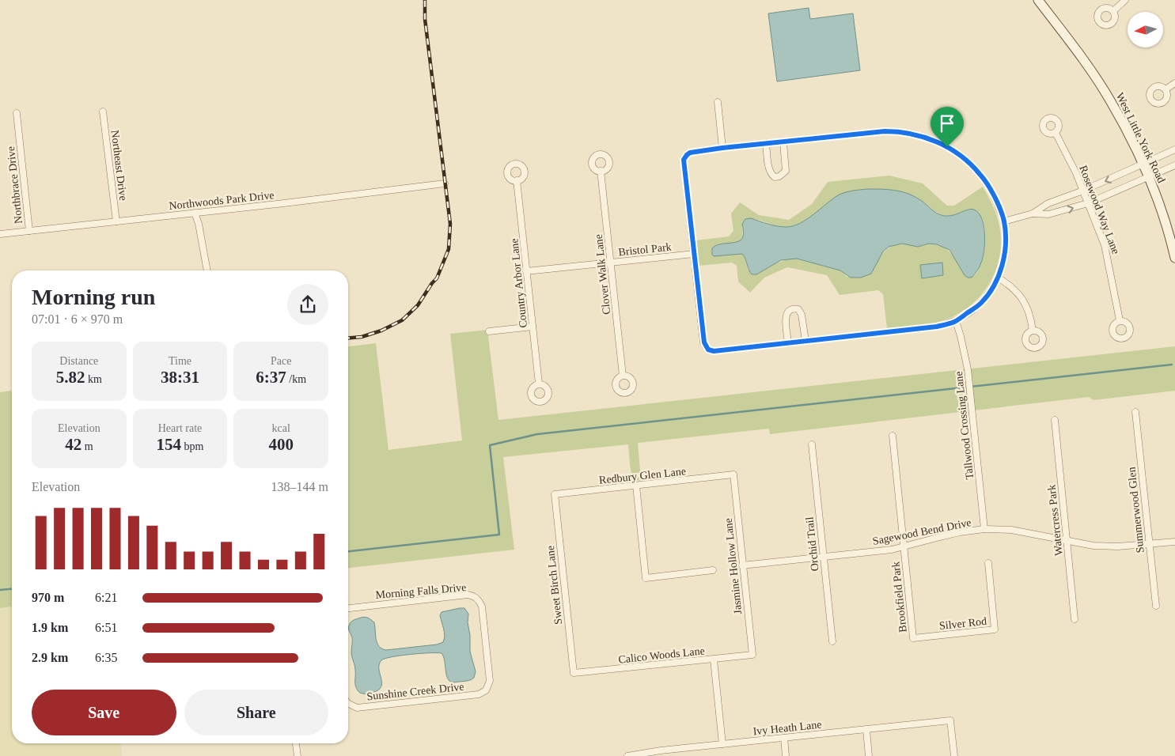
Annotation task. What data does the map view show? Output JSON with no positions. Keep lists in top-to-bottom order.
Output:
{
  "streets": {
    "main road": ["West Little York Road"],
    "street": [
      "Northeast Drive",
      "Northbrace Drive",
      "Northwoods Park Drive",
      "Rosewood Way Lane",
      "Bristol Park",
      "Clover Walk Lane",
      "Country Arbor Lane",
      "Tallwood Crossing Lane",
      "Redbury Glen Lane",
      "Summerwood Glen",
      "Watercress Park",
      "Sagewood Bend Drive",
      "Orchid Trail",
      "Jasmine Hollow Lane",
      "Sweet Birch Lane",
      "Morning Falls Drive",
      "Brookfield Park",
      "Silver Rod",
      "Calico Woods Lane",
      "Sunshine Creek Drive",
      "Ivy Heath Lane"
    ]
  },
  "crossings": [
    ["Northeast Drive", "Northwoods Park Drive"],
    ["Northbrace Drive", "Northwoods Park Drive"],
    ["Bristol Park", "Clover Walk Lane"],
    ["Bristol Park", "Country Arbor Lane"],
    ["Tallwood Crossing Lane", "Sagewood Bend Drive"],
    ["Redbury Glen Lane", "Jasmine Hollow Lane"],
    ["Redbury Glen Lane", "Sweet Birch Lane"],
    ["Summerwood Glen", "Sagewood Bend Drive"],
    ["Watercress Park", "Sagewood Bend Drive"],
    ["Sagewood Bend Drive", "Orchid Trail"],
    ["Sagewood Bend Drive", "Jasmine Hollow Lane"],
    ["Sagewood Bend Drive", "Brookfield Park"],
    ["Jasmine Hollow Lane", "Calico Woods Lane"],
    ["Sweet Birch Lane", "Calico Woods Lane"],
    ["Morning Falls Drive", "Sunshine Creek Drive"],
    ["Brookfield Park", "Silver Rod"]
  ],
  "north": "left",
  "page": {
    "heading": ["Morning run", "07:01 · 6 × 970 m"],
    "stats": [
      ["Distance", "5.82 km"],
      ["Time", "38:31"],
      ["Pace", "6:37 /km"],
      ["Elevation", "42 m"],
      ["Heart rate", "154 bpm"],
      ["kcal", "400"]
    ],
    "chart": ["Elevation", "138–144 m"],
    "list": [
      {
        "name": "970 m",
        "note": "6:21"
      },
      {
        "name": "1.9 km",
        "note": "6:51"
      },
      {
        "name": "2.9 km",
        "note": "6:35"
      }
    ],
    "buttons": ["Save", "Share"]
  }
}
